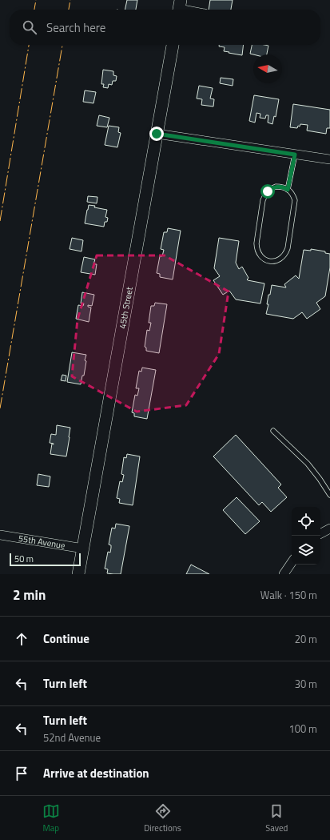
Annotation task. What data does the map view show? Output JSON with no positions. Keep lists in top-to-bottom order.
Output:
{
  "streets": {
    "street": ["45th Street", "55th Avenue"]
  },
  "crossings": [
    ["45th Street", "55th Avenue"]
  ],
  "scale_bar": "50 m",
  "north": "left",
  "page": {
    "search": "Search here",
    "scale": "50 m",
    "heading": ["2 min", "Walk · 150 m"],
    "list": [
      ["Continue", "20 m"],
      ["Turn left", "30 m"],
      ["Turn left", "52nd Avenue", "100 m"],
      "Arrive at destination"
    ],
    "nav": ["Map", "Directions", "Saved"]
  }
}
